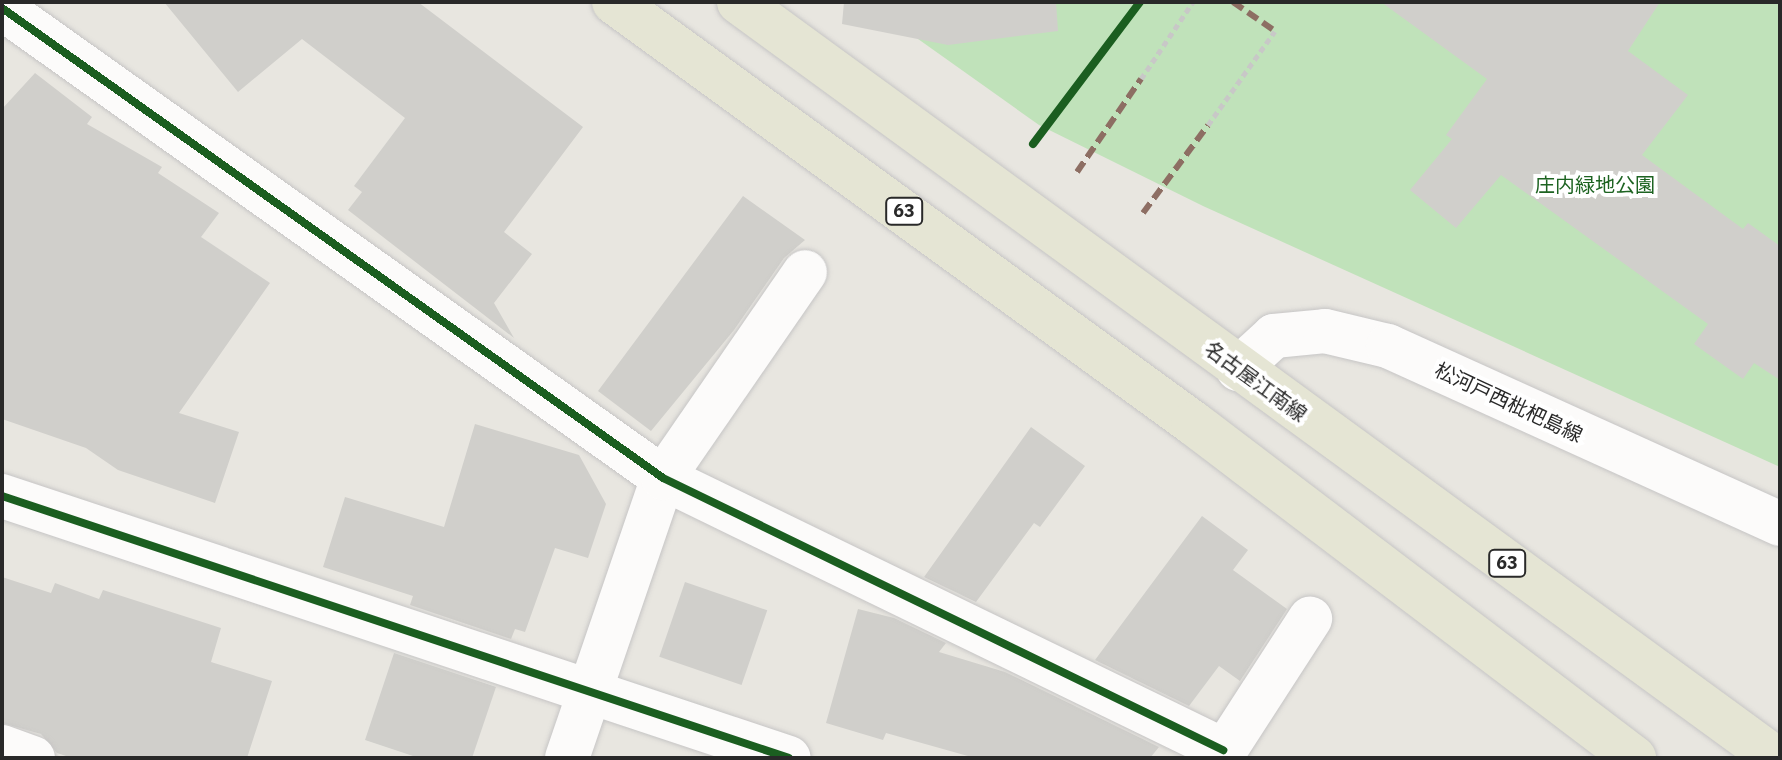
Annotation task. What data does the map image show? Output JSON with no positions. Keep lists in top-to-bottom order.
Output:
{
  "streets": {
    "main road": ["63", "名古屋江南線"],
    "street": ["松河戸西枇杷島線"]
  },
  "crossings": [
    ["名古屋江南線", "松河戸西枇杷島線"]
  ],
  "parks": ["庄内緑地公園"]
}
